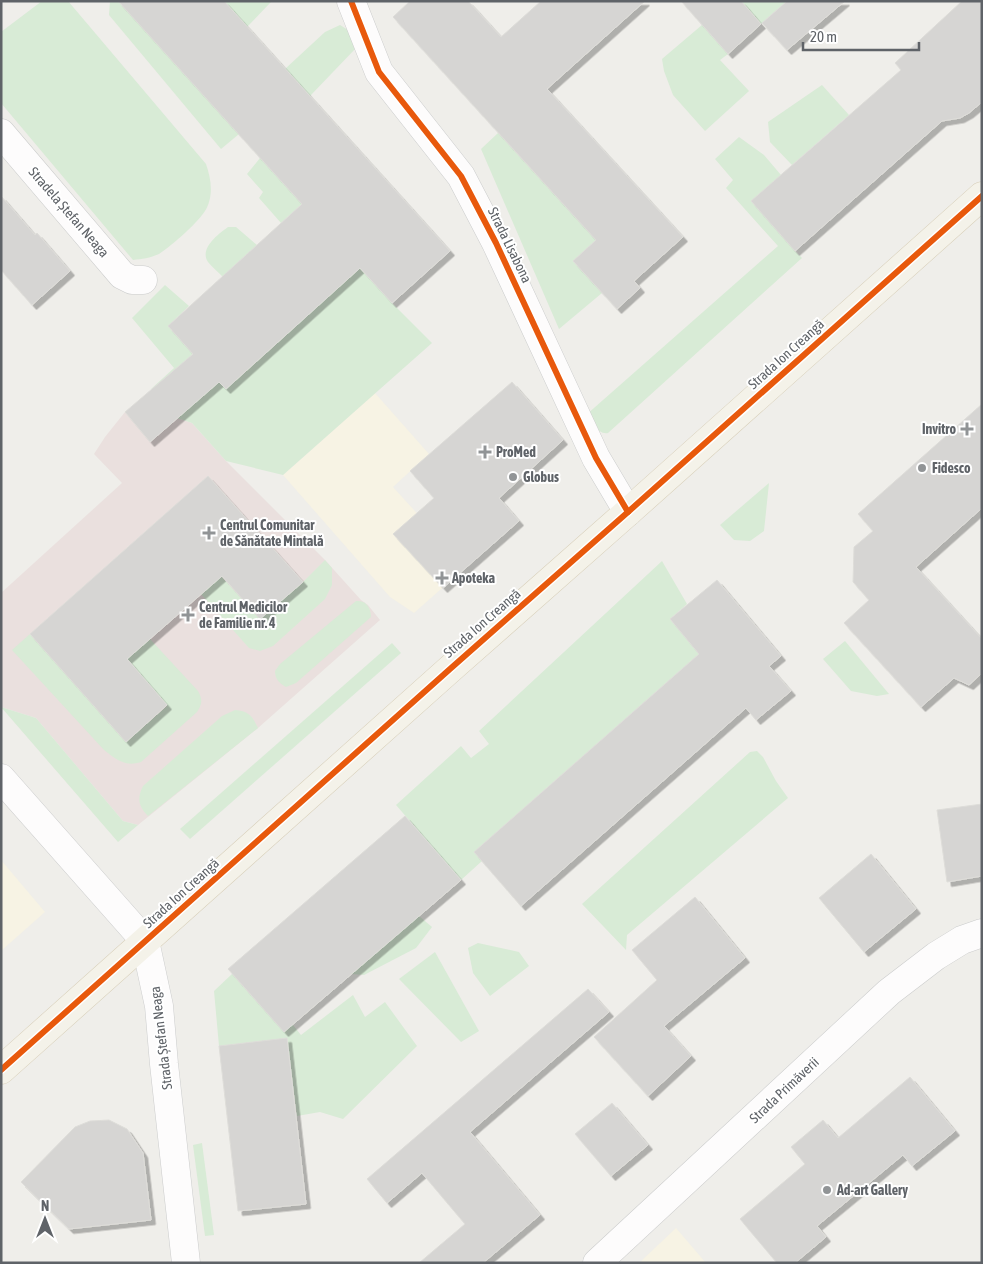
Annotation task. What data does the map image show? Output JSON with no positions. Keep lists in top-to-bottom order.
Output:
{
  "streets": {
    "main road": ["Strada Ion Creangă"],
    "street": [
      "Stradela Ștefan Neaga",
      "Strada Lisabona",
      "Strada Ștefan Neaga",
      "Strada Primăverii"
    ]
  },
  "crossings": [
    ["Strada Lisabona", "Strada Ion Creangă"],
    ["Strada Ion Creangă", "Strada Ștefan Neaga"]
  ],
  "places": {
    "health": [
      "Invitro",
      "ProMed",
      "Centrul Comunitar de Sănătate Mintală",
      "Apoteka",
      "Centrul Medicilor de Familie nr. 4"
    ],
    "other": ["Fidesco", "Globus", "Ad-art Gallery"]
  },
  "scale_bar": "20 m",
  "north": "top"
}
